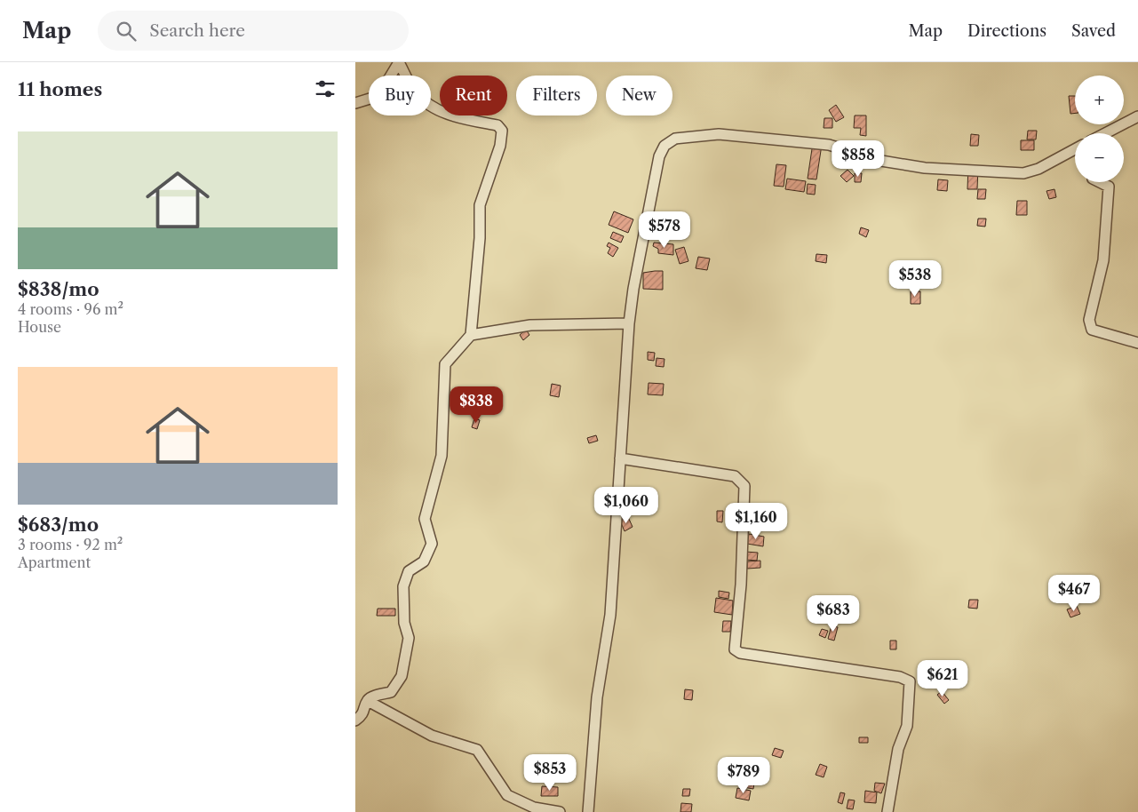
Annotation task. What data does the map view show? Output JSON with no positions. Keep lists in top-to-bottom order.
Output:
{
  "page": {
    "header": "Map",
    "search": "Search here",
    "nav": ["Map", "Directions", "Saved"],
    "heading": "11 homes",
    "map_buttons": ["+", "−"],
    "chip": [
      "Buy",
      "Rent",
      "Filters",
      "New"
    ],
    "list": [
      {
        "name": "$838/mo",
        "note": "4 rooms · 96 m² · House"
      },
      {
        "name": "$683/mo",
        "note": "3 rooms · 92 m² · Apartment"
      }
    ],
    "price": [
      "$858",
      "$578",
      "$538",
      "$838",
      "$1,060",
      "$1,160",
      "$467",
      "$683",
      "$621",
      "$853",
      "$789"
    ]
  }
}
